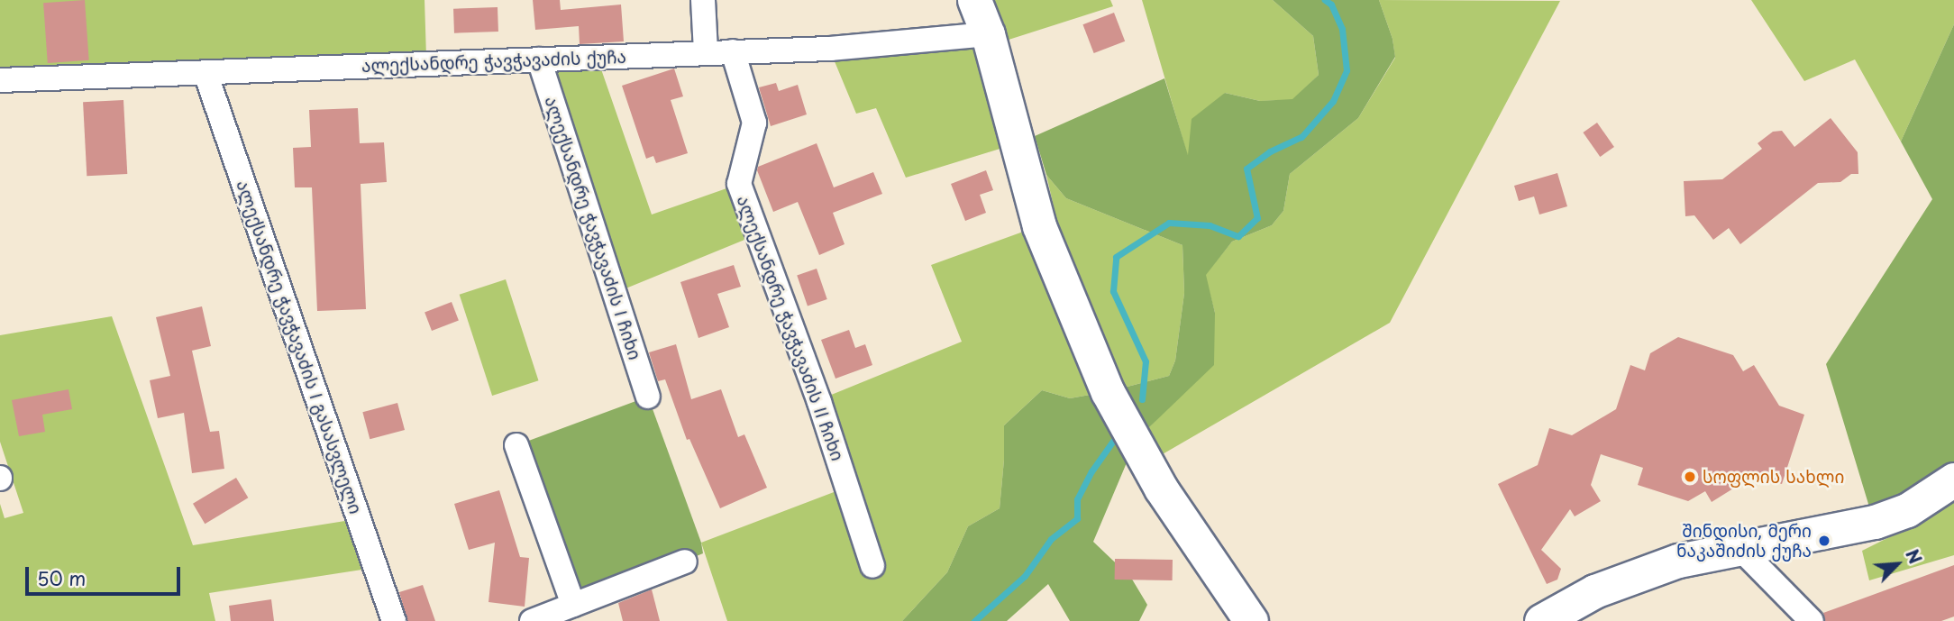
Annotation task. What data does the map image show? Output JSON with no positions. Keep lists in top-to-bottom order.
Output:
{
  "streets": {
    "street": [
      "ალექსანდრე ჭავჭავაძის ქუჩა",
      "ალექსანდრე ჭავჭავაძის I ჩიხი",
      "ალექსანდრე ჭავჭავაძის II ჩიხი",
      "ალექსანდრე ჭავჭავაძის I გასასვლელი"
    ]
  },
  "crossings": [
    ["ალექსანდრე ჭავჭავაძის ქუჩა", "ალექსანდრე ჭავჭავაძის I ჩიხი"],
    ["ალექსანდრე ჭავჭავაძის ქუჩა", "ალექსანდრე ჭავჭავაძის II ჩიხი"],
    ["ალექსანდრე ჭავჭავაძის ქუჩა", "ალექსანდრე ჭავჭავაძის I გასასვლელი"]
  ],
  "places": ["სოფლის სახლი", "შინდისი, მერი ნაკაშიძის ქუჩა"],
  "scale_bar": "50 m",
  "north": "top right"
}
